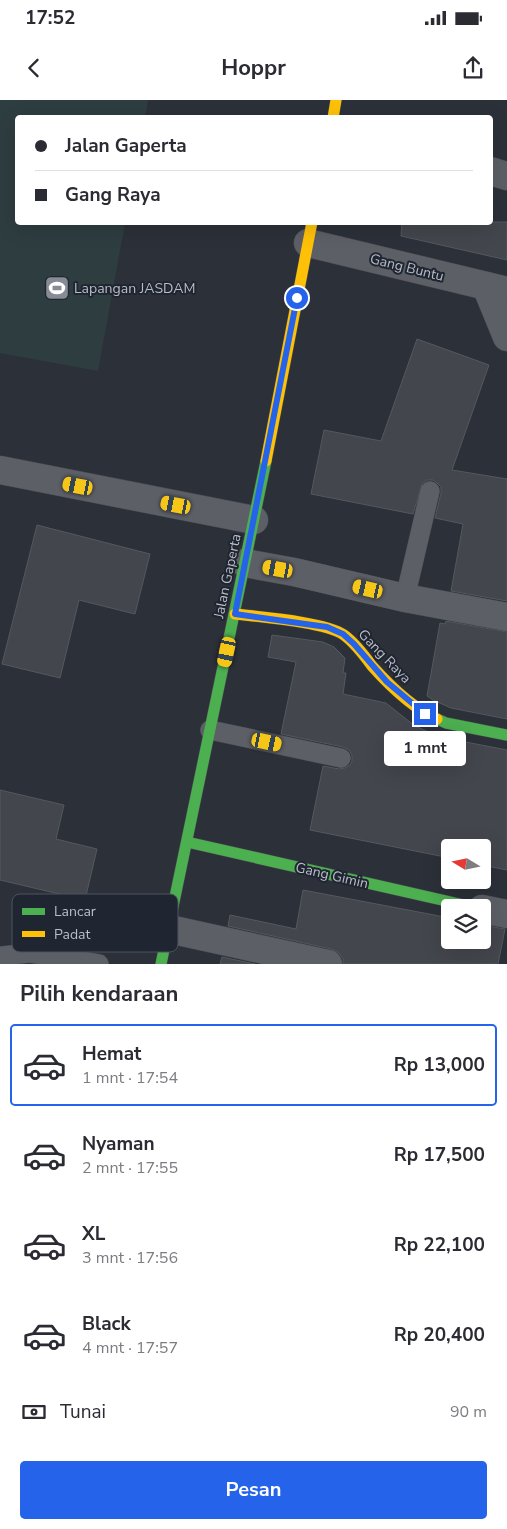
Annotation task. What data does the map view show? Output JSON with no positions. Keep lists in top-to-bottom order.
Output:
{
  "streets": {
    "street": [
      "Gang Buntu",
      "Jalan Gaperta",
      "Gang Raya",
      "Gang Gimin"
    ]
  },
  "crossings": [
    ["Gang Buntu", "Jalan Gaperta"],
    ["Jalan Gaperta", "Gang Raya"],
    ["Jalan Gaperta", "Gang Gimin"]
  ],
  "places": {
    "sports": ["Lapangan JASDAM"]
  },
  "legend": ["Lancar", "Padat"],
  "north": "left",
  "page": {
    "status": "17:52",
    "header": "Hoppr",
    "banner": ["Jalan Gaperta", "Gang Raya"],
    "bubble": "1 mnt",
    "heading": "Pilih kendaraan",
    "list": [
      {
        "name": "Hemat",
        "note": "1 mnt · 17:54",
        "value": "Rp 13,000"
      },
      {
        "name": "Nyaman",
        "note": "2 mnt · 17:55",
        "value": "Rp 17,500"
      },
      {
        "name": "XL",
        "note": "3 mnt · 17:56",
        "value": "Rp 22,100"
      },
      {
        "name": "Black",
        "note": "4 mnt · 17:57",
        "value": "Rp 20,400"
      }
    ],
    "pay": ["Tunai", "90 m"],
    "buttons": "Pesan"
  }
}
